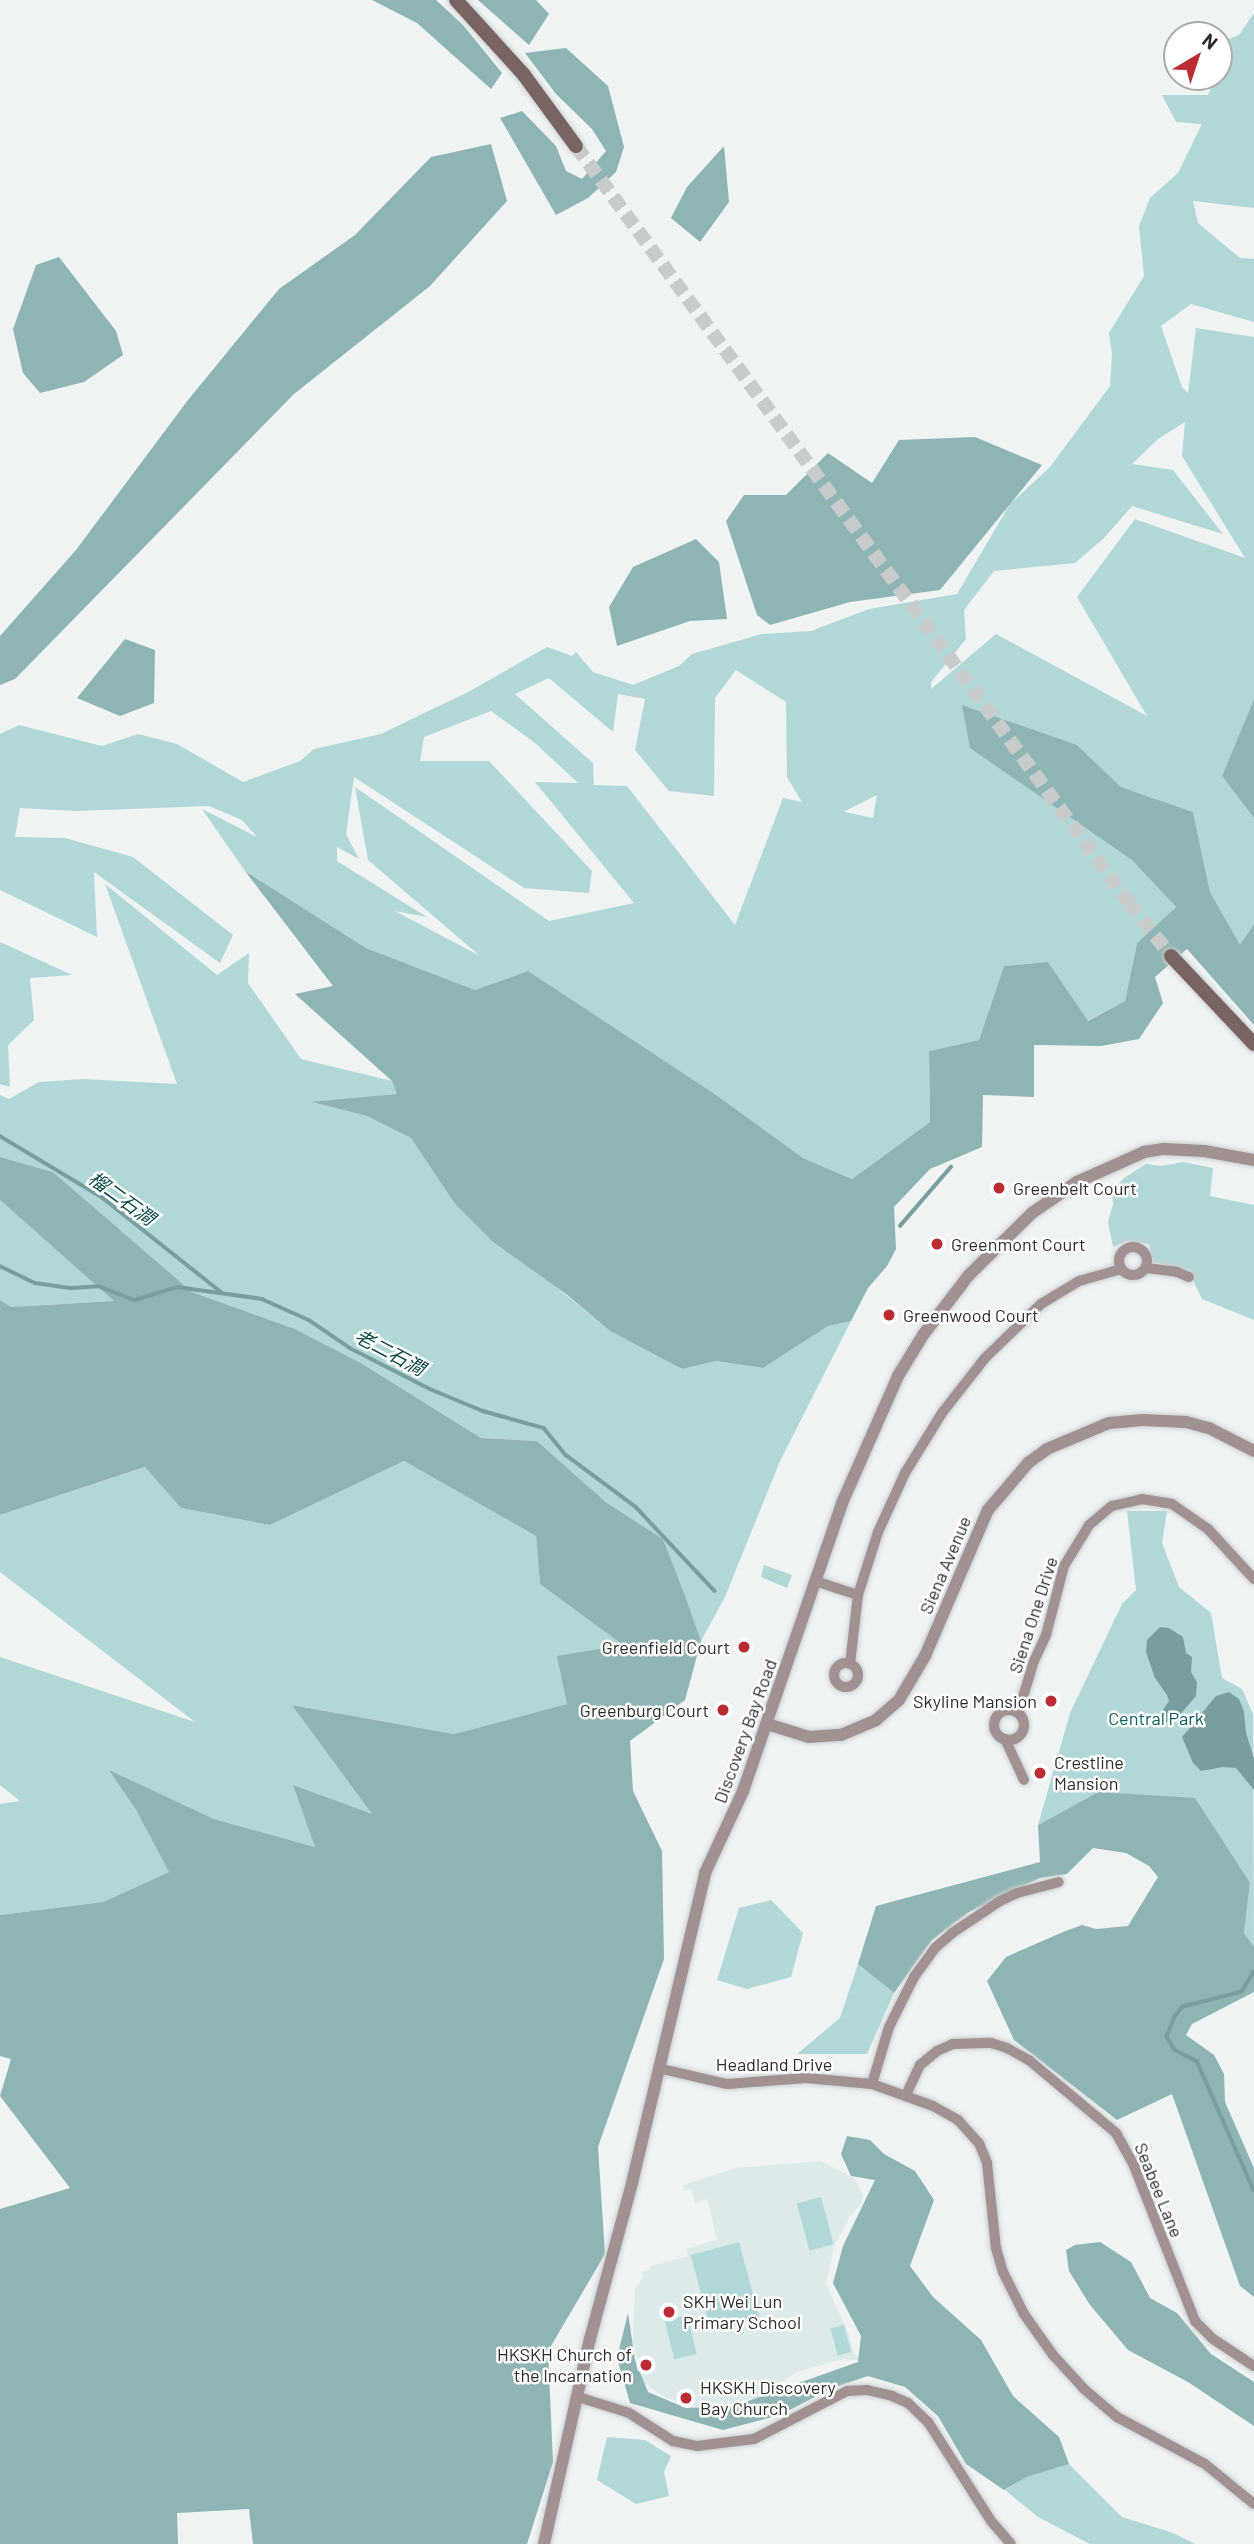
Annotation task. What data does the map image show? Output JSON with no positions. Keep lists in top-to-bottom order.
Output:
{
  "streets": {
    "street": [
      "Siena Avenue",
      "Siena One Drive",
      "Discovery Bay Road",
      "Headland Drive",
      "Seabee Lane"
    ]
  },
  "crossings": [
    ["Siena Avenue", "Discovery Bay Road"],
    ["Discovery Bay Road", "Headland Drive"],
    ["Headland Drive", "Seabee Lane"]
  ],
  "water": ["榴二石澗", "老二石澗"],
  "parks": ["Central Park"],
  "places": [
    "Greenbelt Court",
    "Greenmont Court",
    "Greenwood Court",
    "Greenfield Court",
    "Skyline Mansion",
    "Greenburg Court",
    "Crestline Mansion",
    "SKH Wei Lun Primary School",
    "HKSKH Church of the Incarnation",
    "HKSKH Discovery Bay Church"
  ],
  "north": "top right"
}
